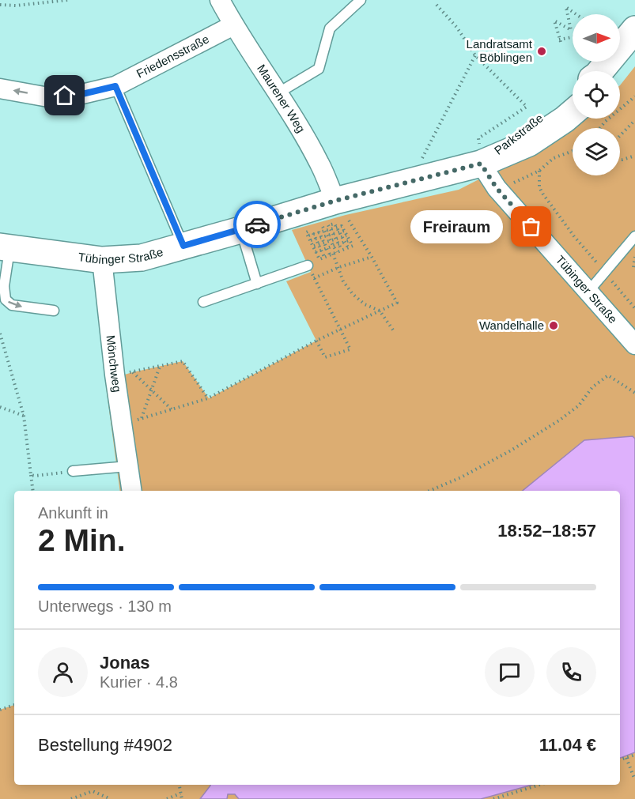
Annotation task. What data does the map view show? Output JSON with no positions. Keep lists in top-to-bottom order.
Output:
{
  "streets": {
    "main road": ["Parkstraße", "Tübinger Straße"],
    "street": ["Friedensstraße", "Maurener Weg", "Mönchweg"]
  },
  "crossings": [
    ["Friedensstraße", "Maurener Weg"],
    ["Maurener Weg", "Tübinger Straße"],
    ["Parkstraße", "Tübinger Straße"],
    ["Tübinger Straße", "Mönchweg"]
  ],
  "one_way": ["Friedensstraße"],
  "places": ["Landratsamt Böblingen", "Freiraum", "Wandelhalle"],
  "north": "right",
  "page": {
    "bubble": "Freiraum",
    "heading": ["2 Min.", "Ankunft in", "18:52–18:57"],
    "panel": [
      "Jonas",
      "Kurier · 4.8",
      "Bestellung #4902",
      "11.04 €"
    ],
    "bar": "Unterwegs · 130 m"
  }
}
